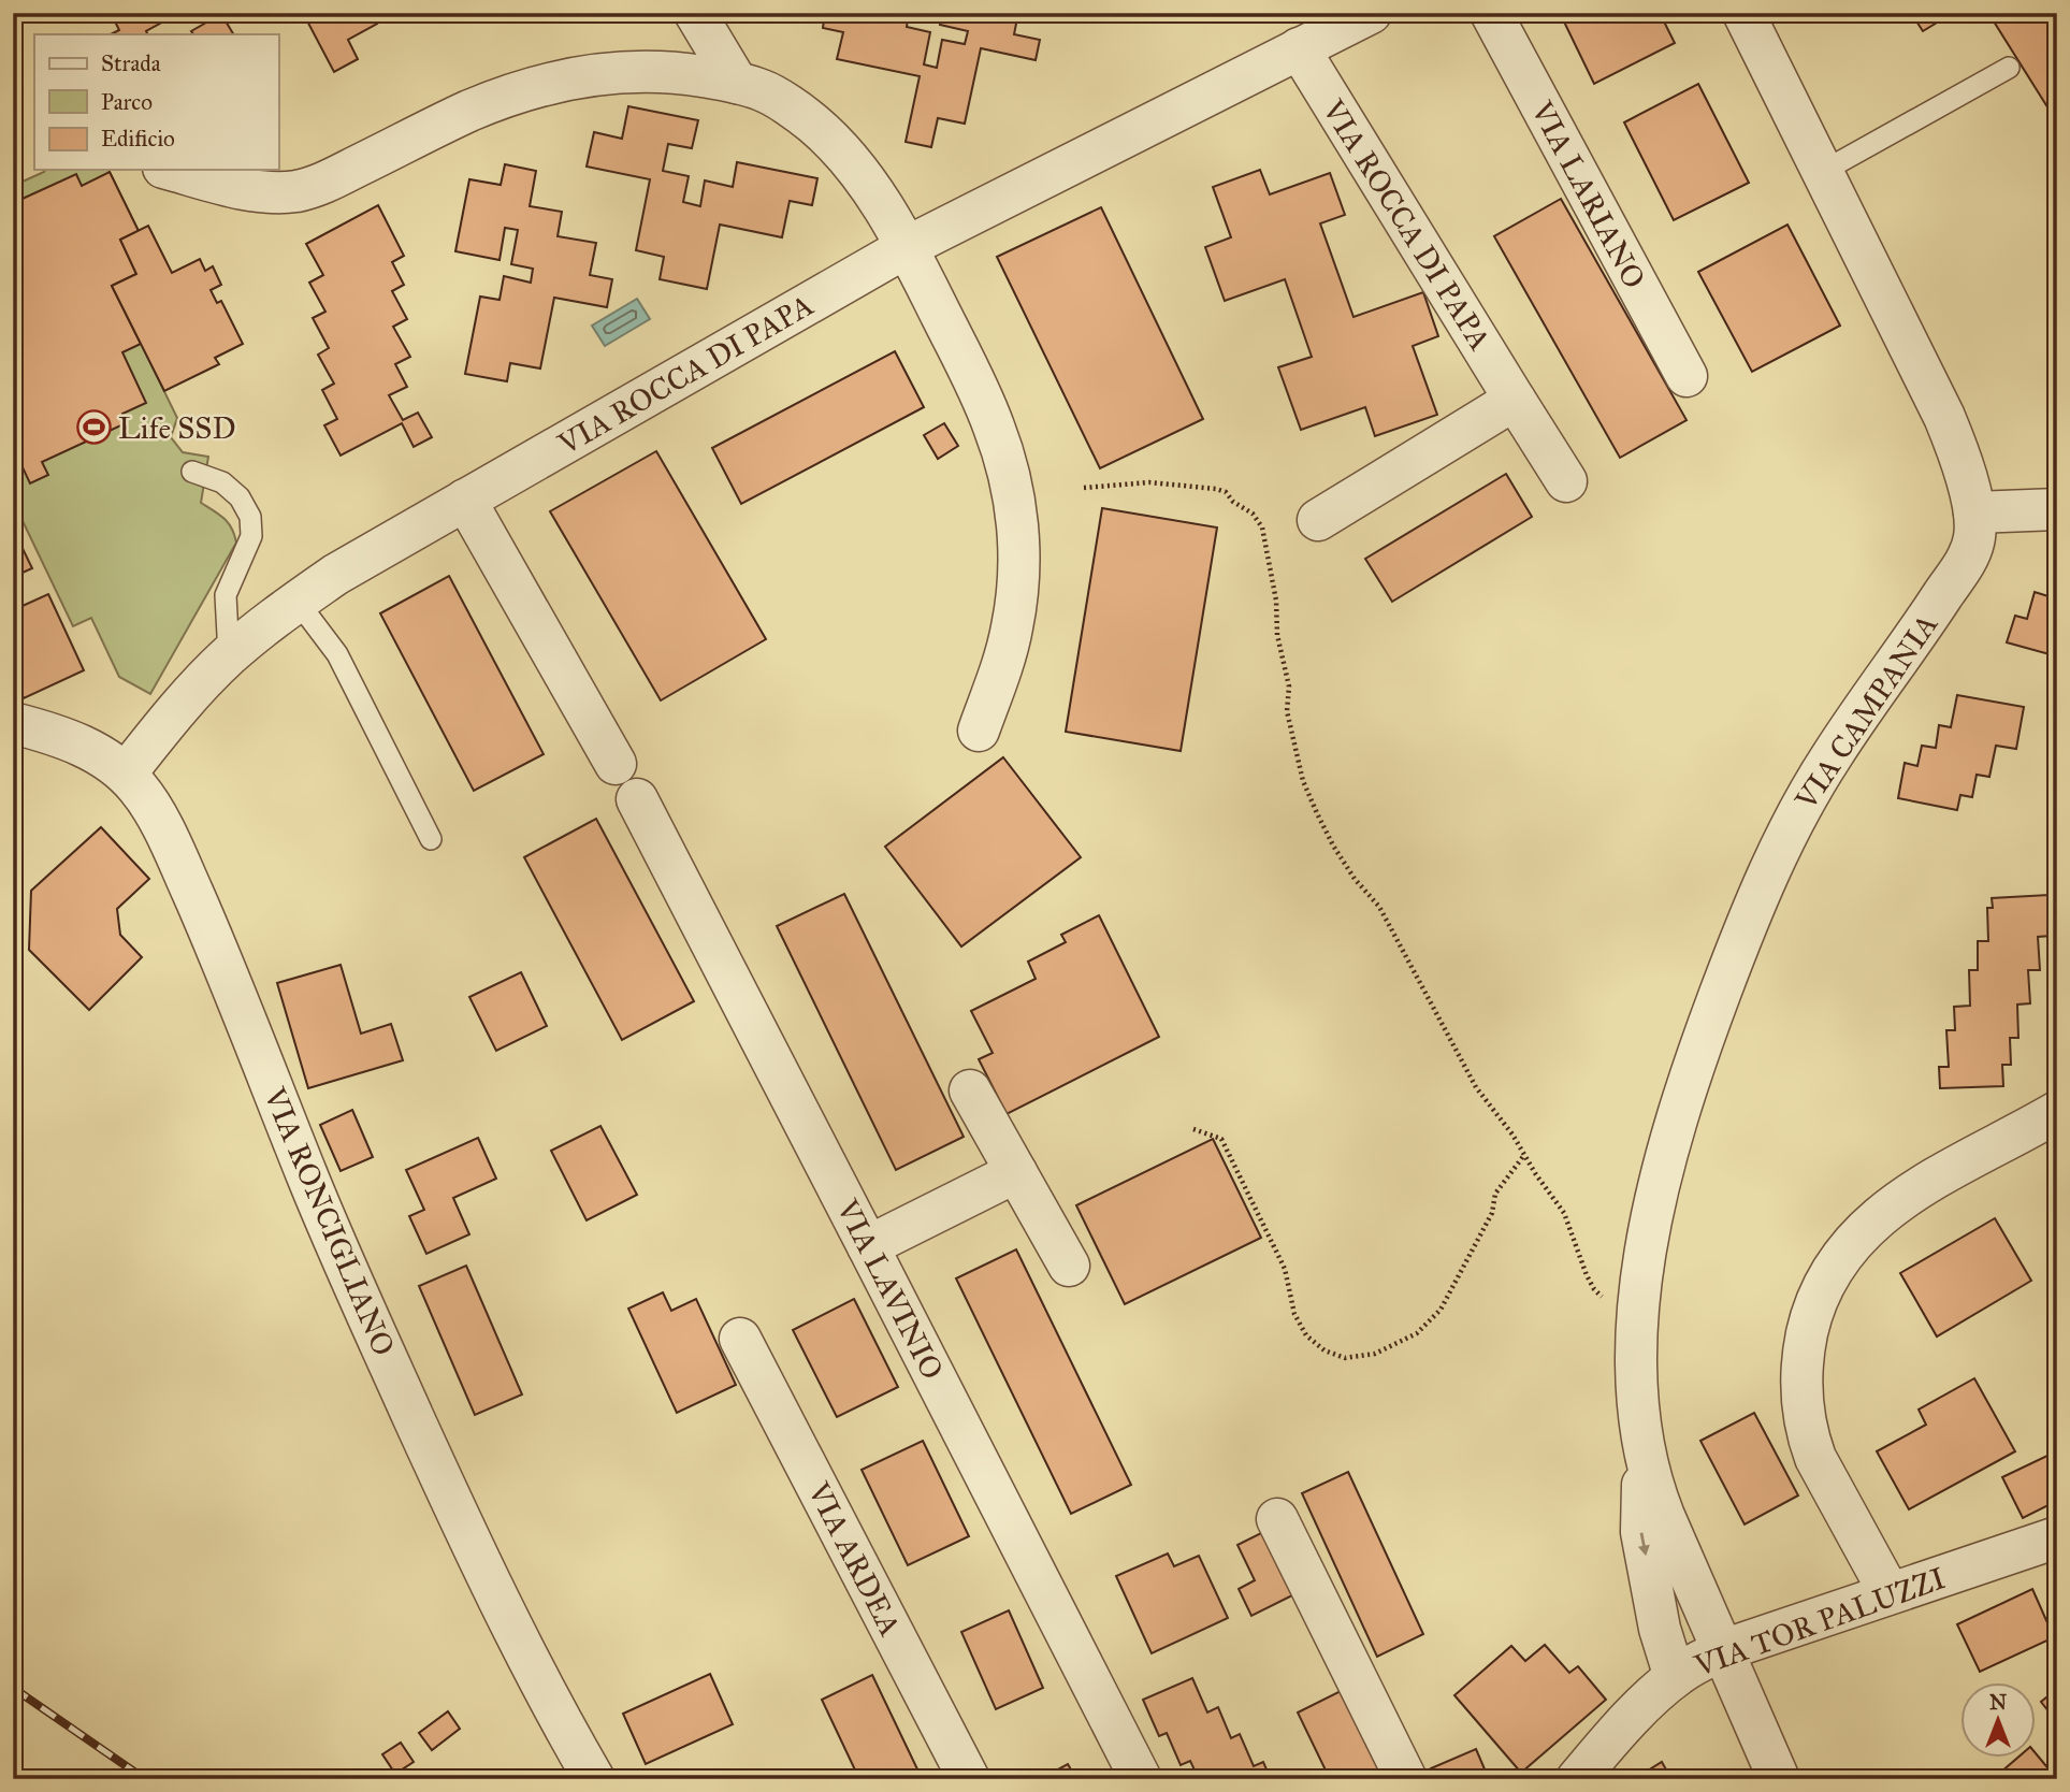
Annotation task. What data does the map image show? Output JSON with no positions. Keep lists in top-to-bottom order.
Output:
{
  "streets": {
    "street": [
      "VIA LARIANO",
      "VIA ROCCA DI PAPA",
      "VIA CAMPANIA",
      "VIA RONCIGLIANO",
      "VIA LAVINIO",
      "VIA ARDEA",
      "VIA TOR PALUZZI"
    ]
  },
  "crossings": [
    ["VIA ROCCA DI PAPA", "VIA RONCIGLIANO"],
    ["VIA CAMPANIA", "VIA TOR PALUZZI"]
  ],
  "places": {
    "sports": ["Life SSD"]
  },
  "legend": ["Strada", "Parco", "Edificio"],
  "north": "top"
}
